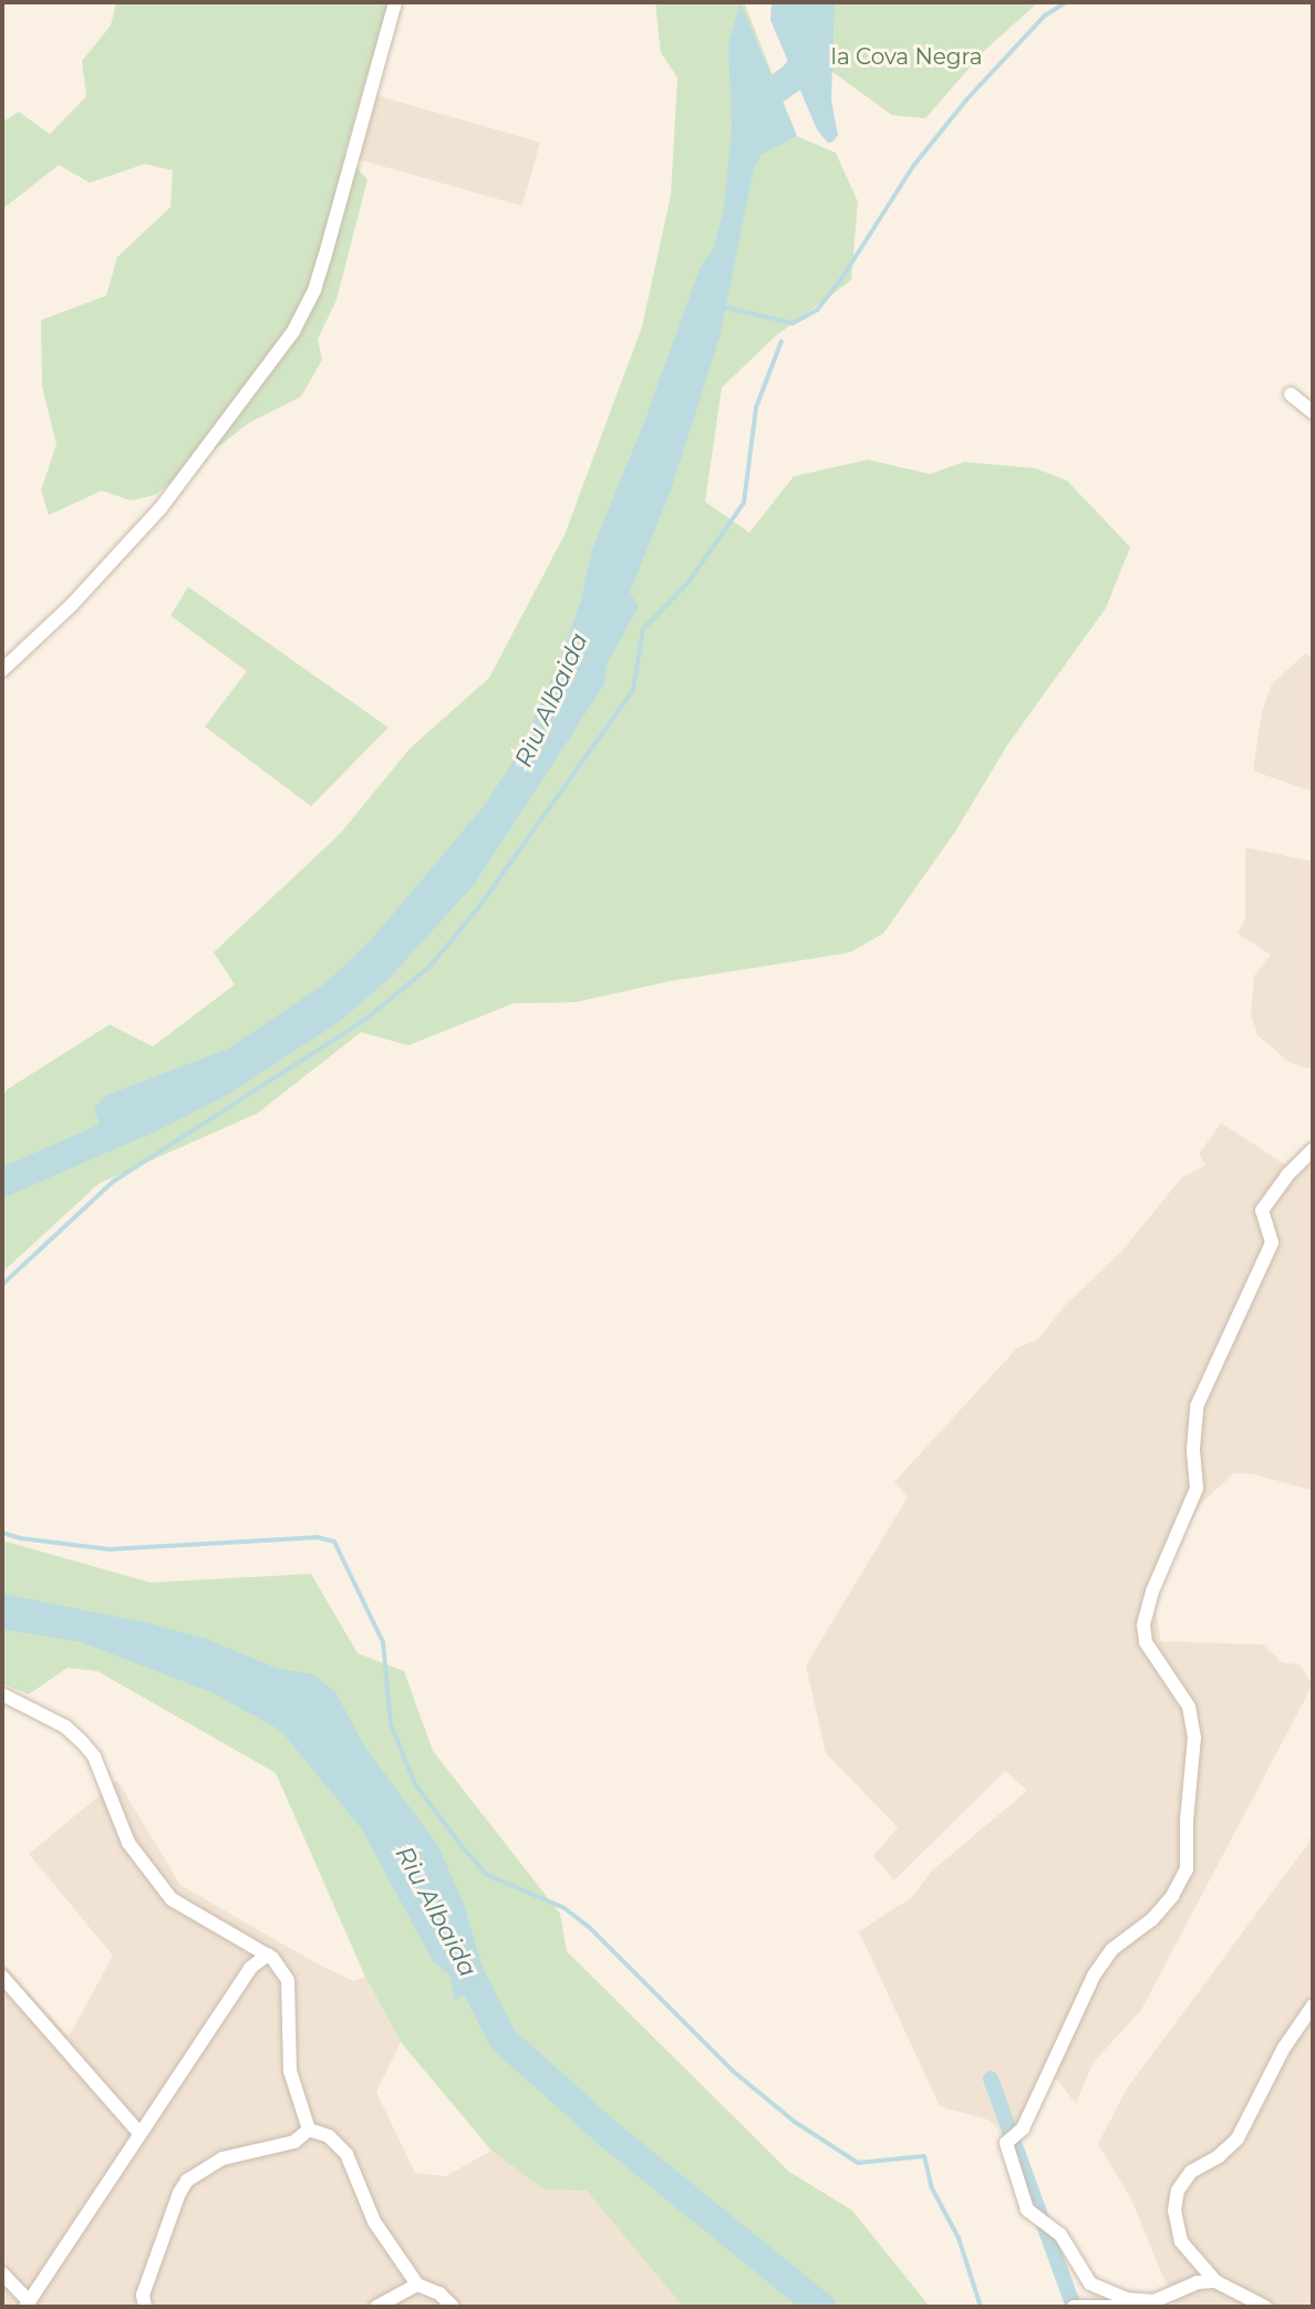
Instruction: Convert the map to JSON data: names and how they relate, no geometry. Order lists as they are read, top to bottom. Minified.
{"water":["Riu Albaida"],"parks":["la Cova Negra"]}
